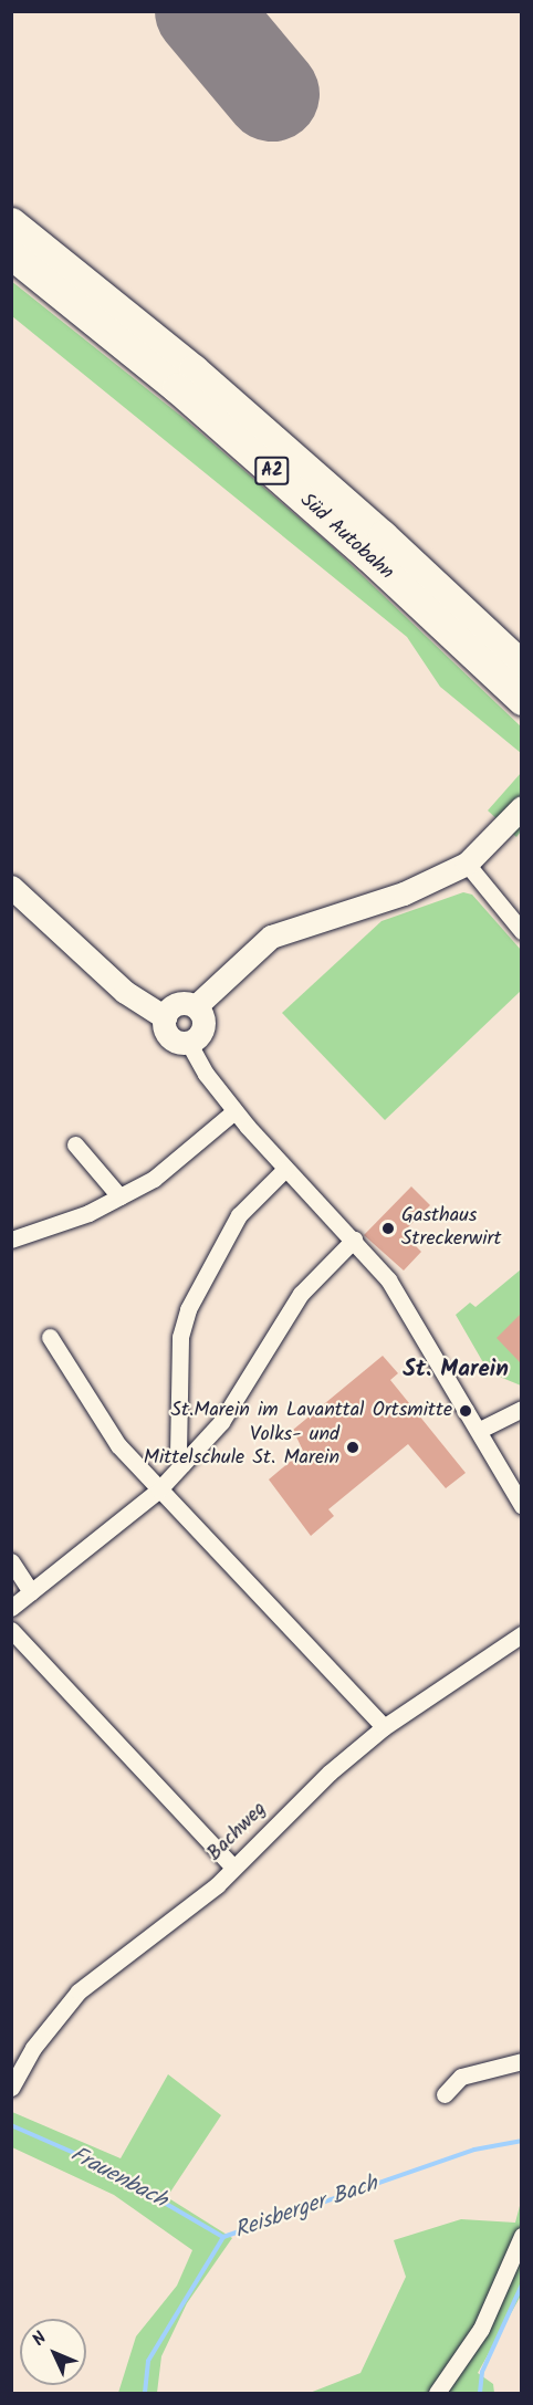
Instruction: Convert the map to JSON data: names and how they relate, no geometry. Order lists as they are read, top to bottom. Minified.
{"streets":{"highway":["A2","Süd Autobahn"],"street":["Bachweg"]},"districts":["St. Marein"],"water":["Frauenbach","Reisberger Bach"],"places":["Gasthaus Streckerwirt","St.Marein im Lavanttal Ortsmitte","Volks- und Mittelschule St. Marein"],"north":"top left"}
